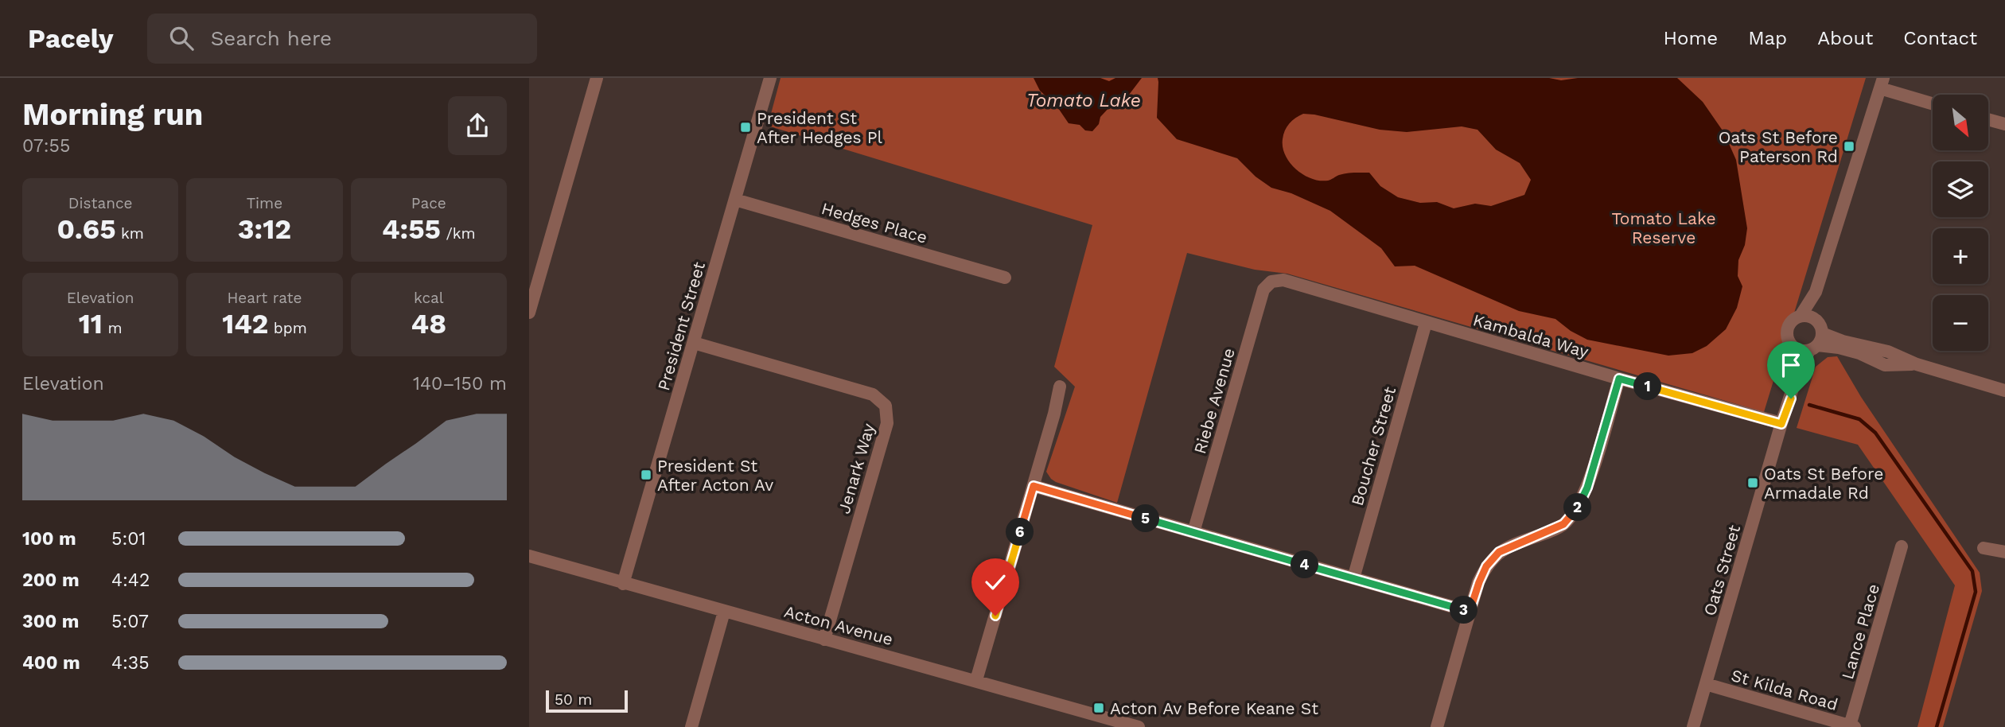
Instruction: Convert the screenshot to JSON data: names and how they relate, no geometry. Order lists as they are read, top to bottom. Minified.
{"streets":{"street":["Hedges Place","President Street","Kambalda Way","Riebe Avenue","Boucher Street","Jenark Way","Oats Street","Acton Avenue","Lance Place","St Kilda Road"]},"crossings":[["Hedges Place","President Street"],["President Street","Jenark Way"],["President Street","Acton Avenue"],["Kambalda Way","Riebe Avenue"],["Kambalda Way","Boucher Street"],["Kambalda Way","Oats Street"],["Jenark Way","Acton Avenue"],["Oats Street","St Kilda Road"],["Lance Place","St Kilda Road"]],"water":["Tomato Lake"],"parks":["Tomato Lake Reserve"],"places":{"transit":["President St After Hedges Pl","Oats St Before Paterson Rd","President St After Acton Av","Oats St Before Armadale Rd","Acton Av Before Keane St"]},"scale_bar":"50 m","north":"bottom right","page":{"header":"Pacely","search":"Search here","nav":["Home","Map","About","Contact"],"heading":["Morning run","07:55"],"map_buttons":["+","−"],"stats":[["Distance","0.65 km"],["Time","3:12"],["Pace","4:55 /km"],["Elevation","11 m"],["Heart rate","142 bpm"],["kcal","48"]],"chart":["Elevation","140–150 m"],"pins":["1","2","5","6","4","3"],"list":[{"name":"100 m","note":"5:01"},{"name":"200 m","note":"4:42"},{"name":"300 m","note":"5:07"},{"name":"400 m","note":"4:35"}],"scale":"50 m"}}
